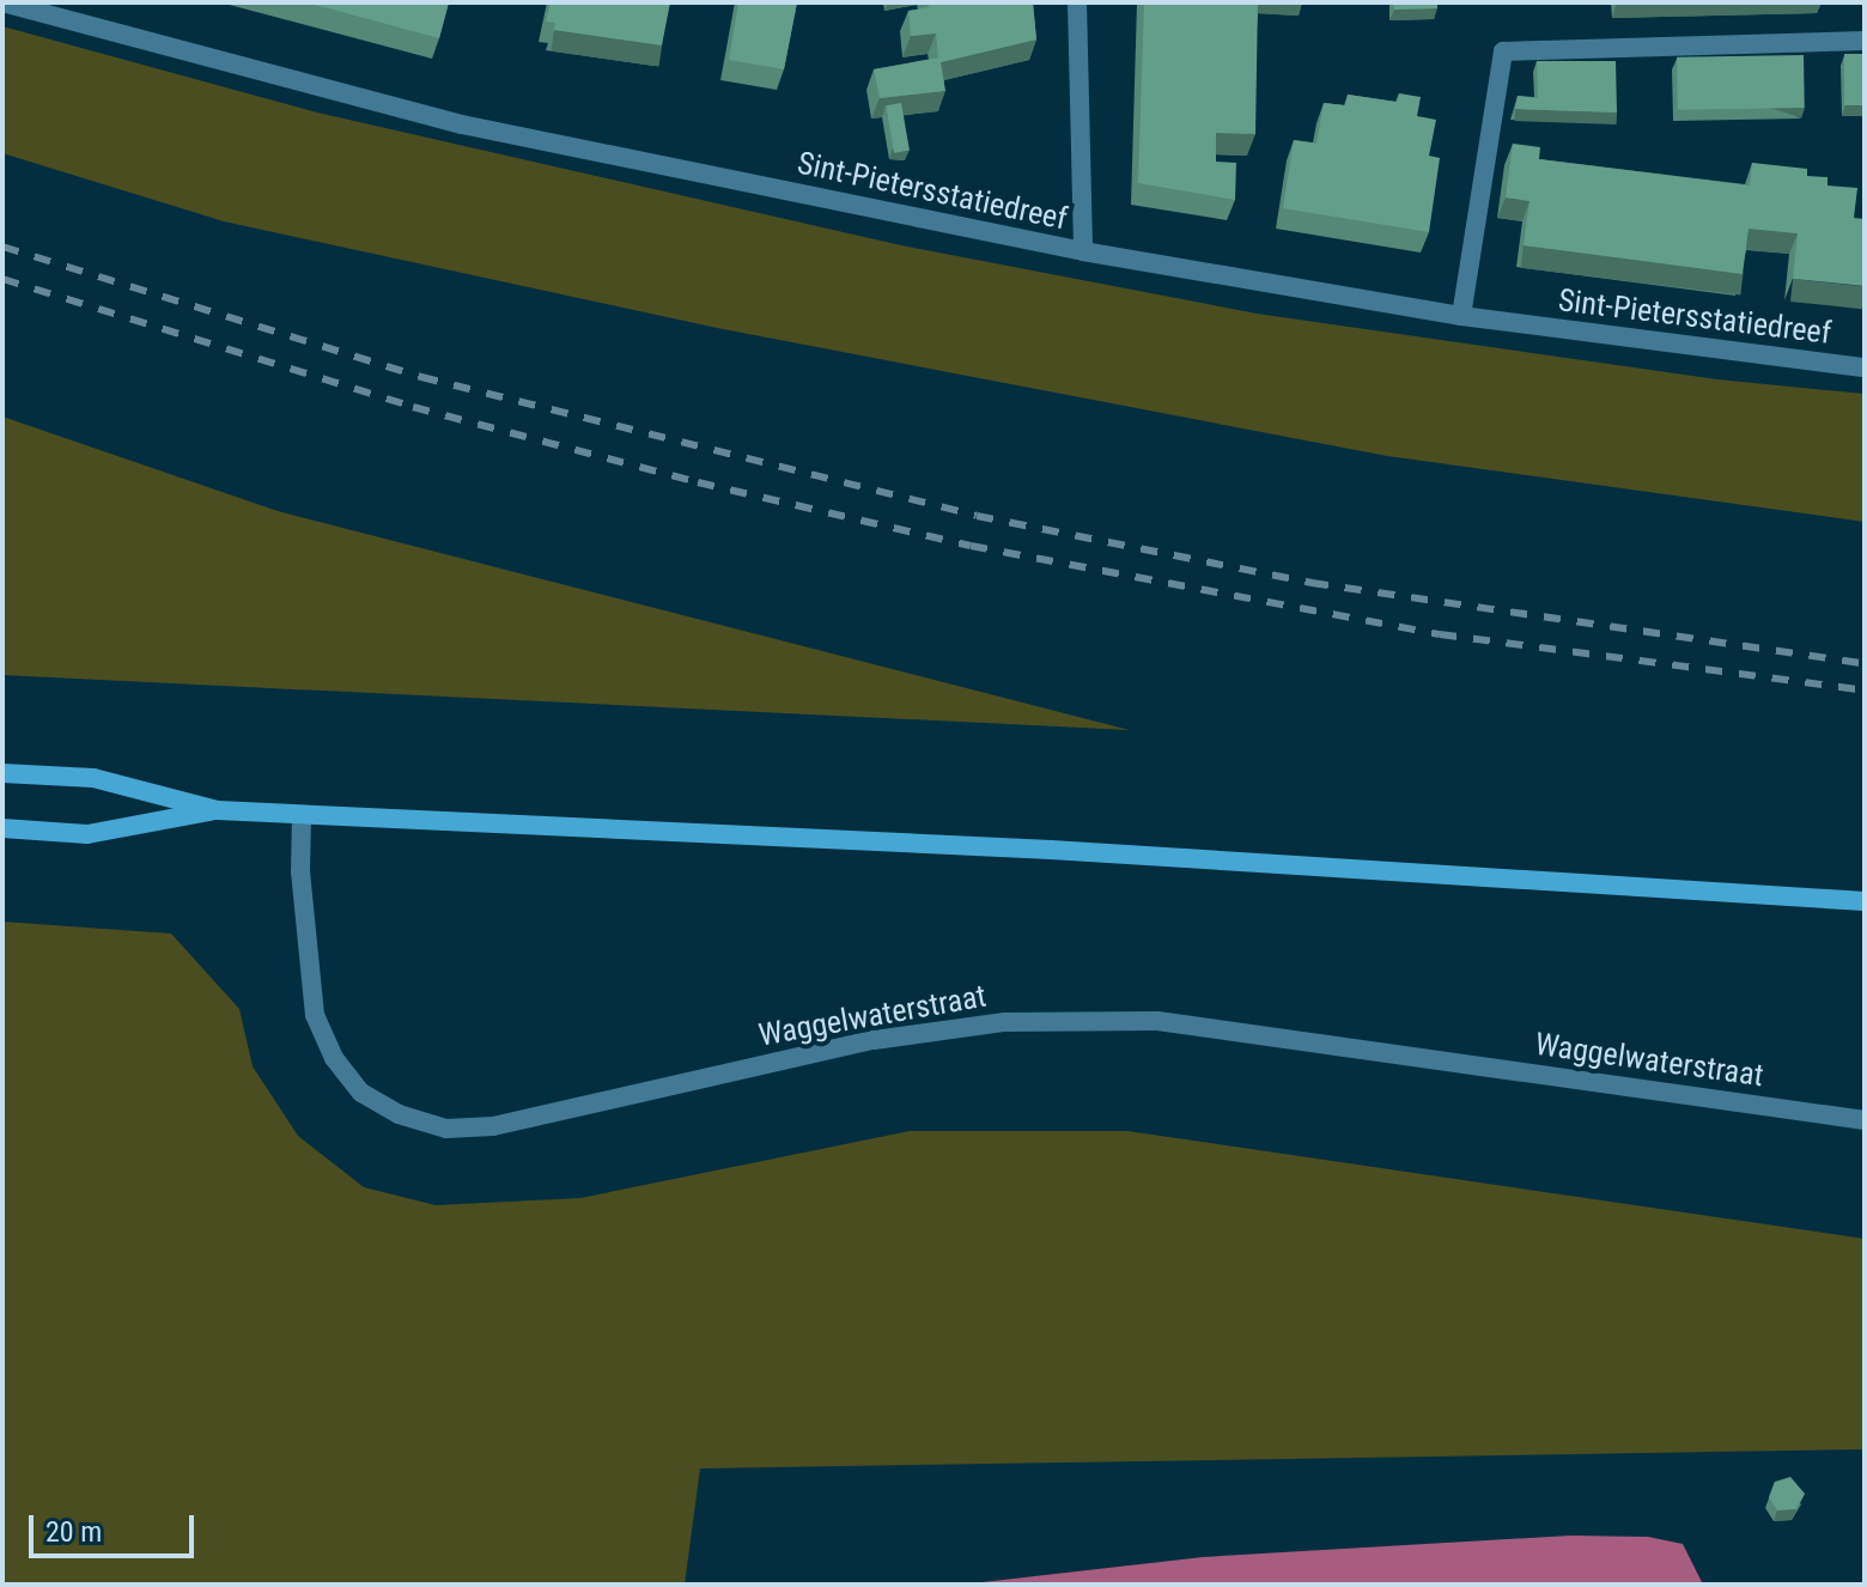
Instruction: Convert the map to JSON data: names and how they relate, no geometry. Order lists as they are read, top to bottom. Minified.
{"streets":{"street":["Sint-Pietersstatiedreef","Waggelwaterstraat"]},"scale_bar":"20 m"}
